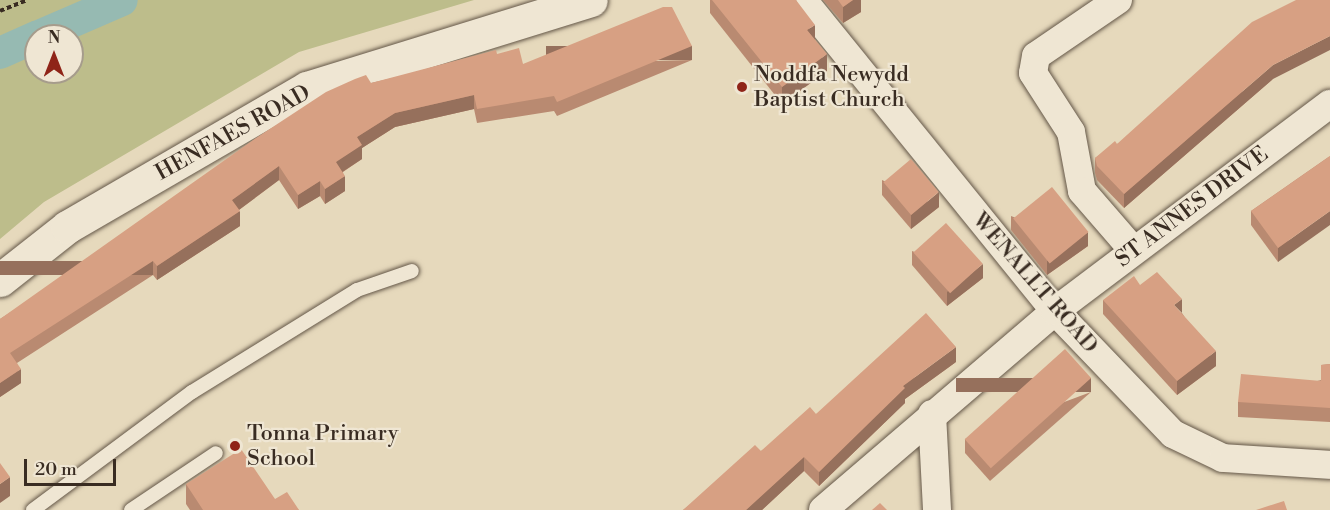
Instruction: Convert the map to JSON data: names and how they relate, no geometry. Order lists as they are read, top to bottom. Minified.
{"streets":{"main road":["HENFAES ROAD"],"street":["ST ANNES DRIVE","WENALLT ROAD"]},"crossings":[["ST ANNES DRIVE","WENALLT ROAD"]],"places":["Noddfa Newydd Baptist Church","Tonna Primary School"],"scale_bar":"20 m","north":"top"}
